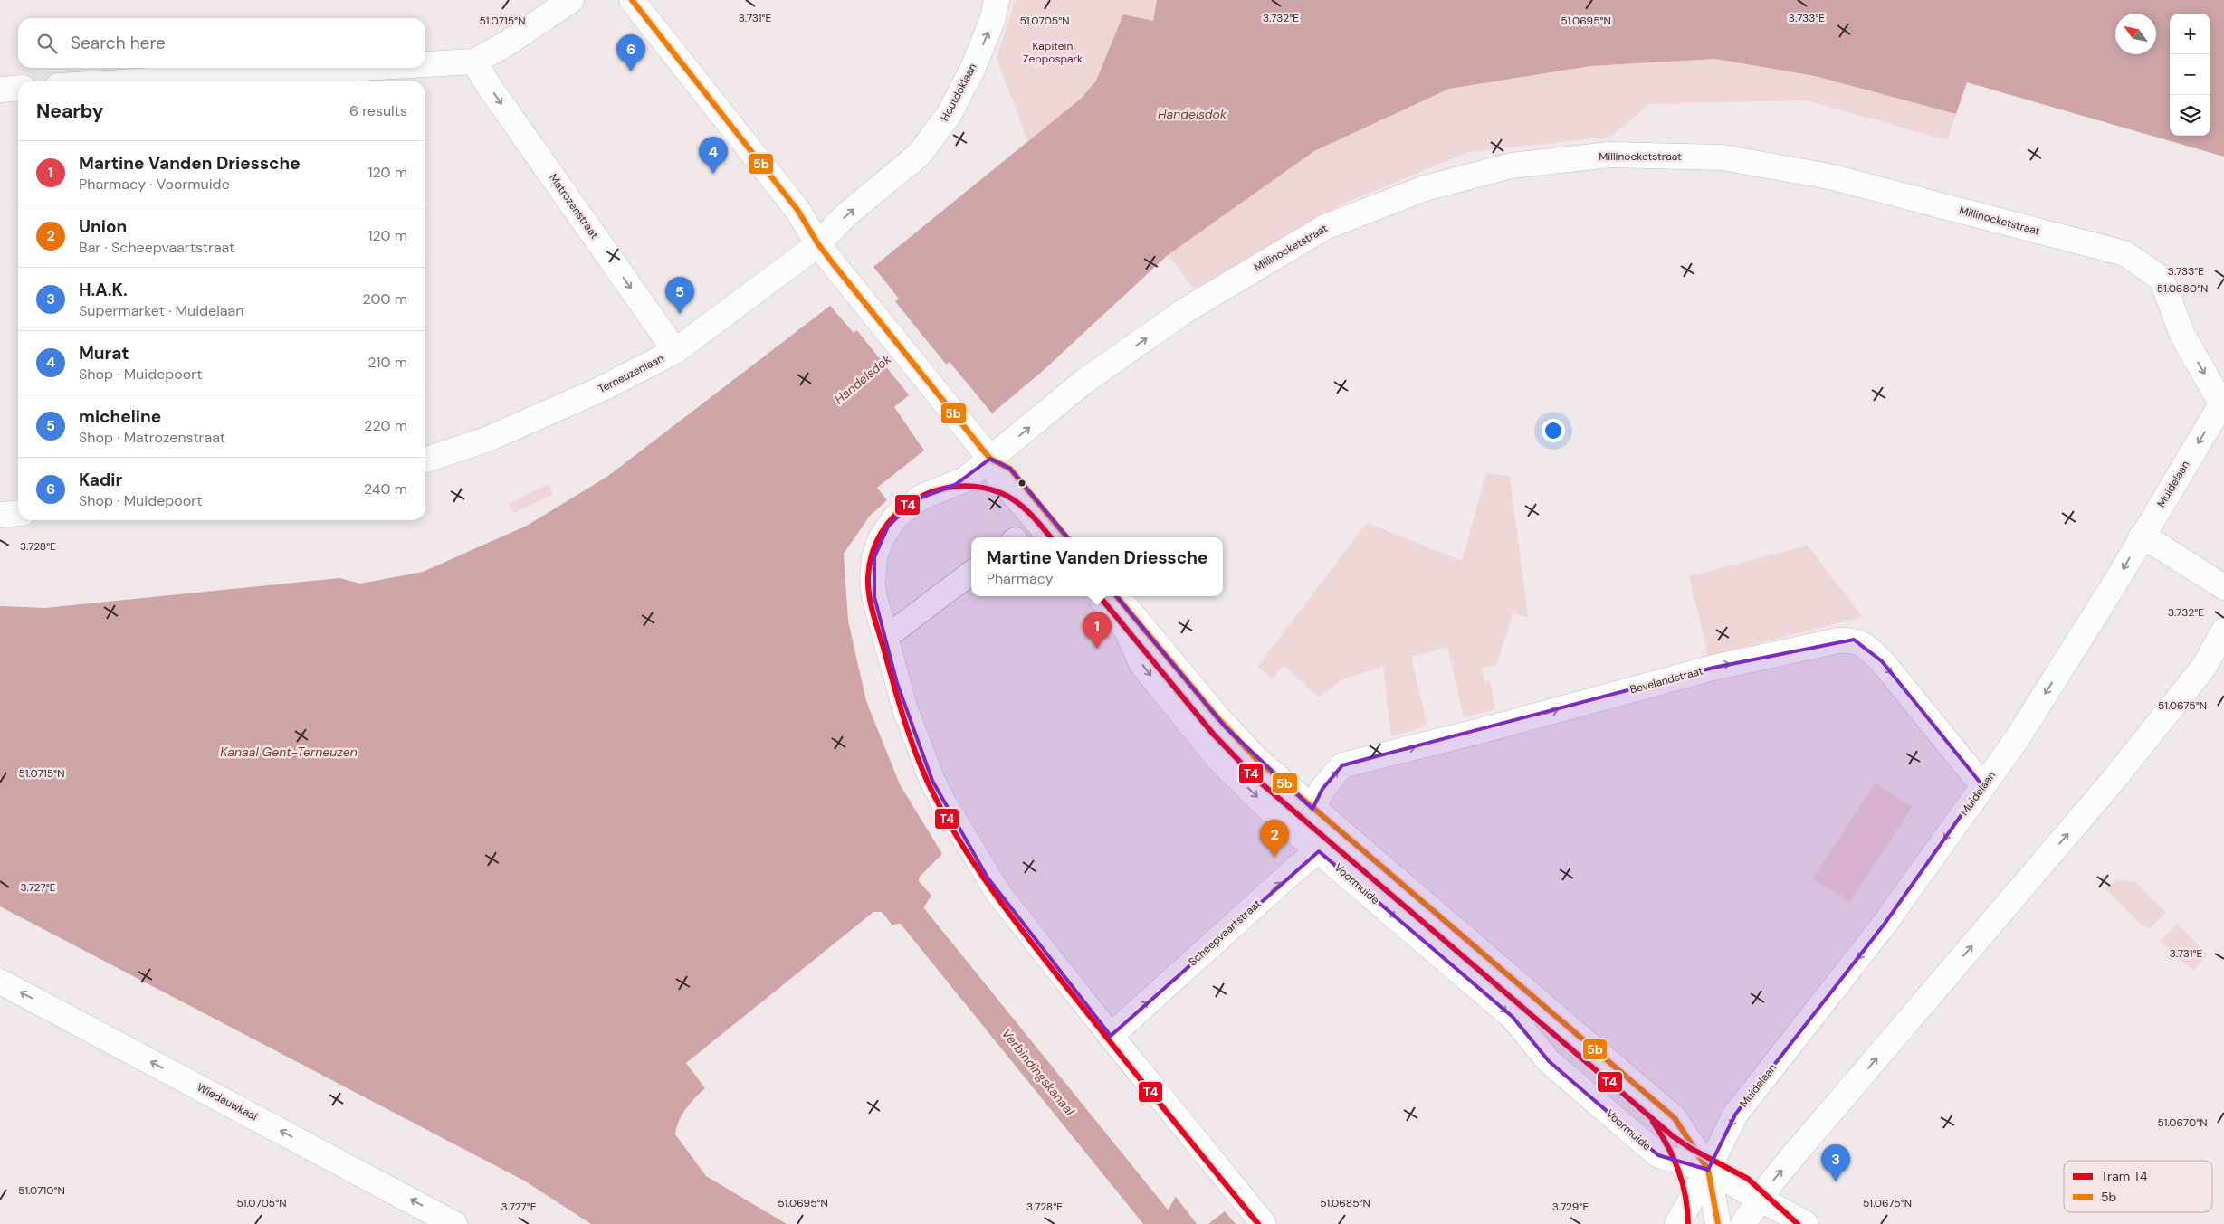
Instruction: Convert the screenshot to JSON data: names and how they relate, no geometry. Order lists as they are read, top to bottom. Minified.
{"streets":{"street":["Houtdoklaan","Millinocketstraat","Matrozenstraat","Terneuzenlaan","Muidelaan","Bevelandstraat","Voormuide","Scheepvaartstraat","Wiedauwkaai"]},"crossings":[["Houtdoklaan","Terneuzenlaan"],["Millinocketstraat","Muidelaan"],["Millinocketstraat","Scheepvaartstraat"],["Matrozenstraat","Terneuzenlaan"],["Muidelaan","Bevelandstraat"],["Muidelaan","Voormuide"],["Voormuide","Scheepvaartstraat"]],"one_way":["Houtdoklaan","Millinocketstraat","Bevelandstraat","Scheepvaartstraat","Wiedauwkaai"],"water":["Handelsdok","Kanaal Gent-Terneuzen","Verbindingskanaal"],"parks":["Kapitein Zeppospark"],"lines":["transit line 5b","tram line T4"],"legend":["Tram T4","5b"],"north":"top left","page":{"map_buttons":["+","−"],"search":"Search here","pins":["6","4","5","1","2","3"],"heading":["Nearby","6 results"],"list":[{"mark":"1","name":"Martine Vanden Driessche","note":"Pharmacy · Voormuide","value":"120 m"},{"mark":"2","name":"Union","note":"Bar · Scheepvaartstraat","value":"120 m"},{"mark":"3","name":"H.A.K.","note":"Supermarket · Muidelaan","value":"200 m"},{"mark":"4","name":"Murat","note":"Shop · Muidepoort","value":"210 m"},{"mark":"5","name":"micheline","note":"Shop · Matrozenstraat","value":"220 m"},{"mark":"6","name":"Kadir","note":"Shop · Muidepoort","value":"240 m"}],"popup":["Martine Vanden Driessche","Pharmacy"]},"coordinates":["3.731°E","3.732°E","3.733°E","51.0715°N","51.0705°N","51.0695°N","51.0680°N","3.728°E","51.0675°N","3.727°E","51.0670°N","51.0710°N","51.0685°N","3.729°E"]}
